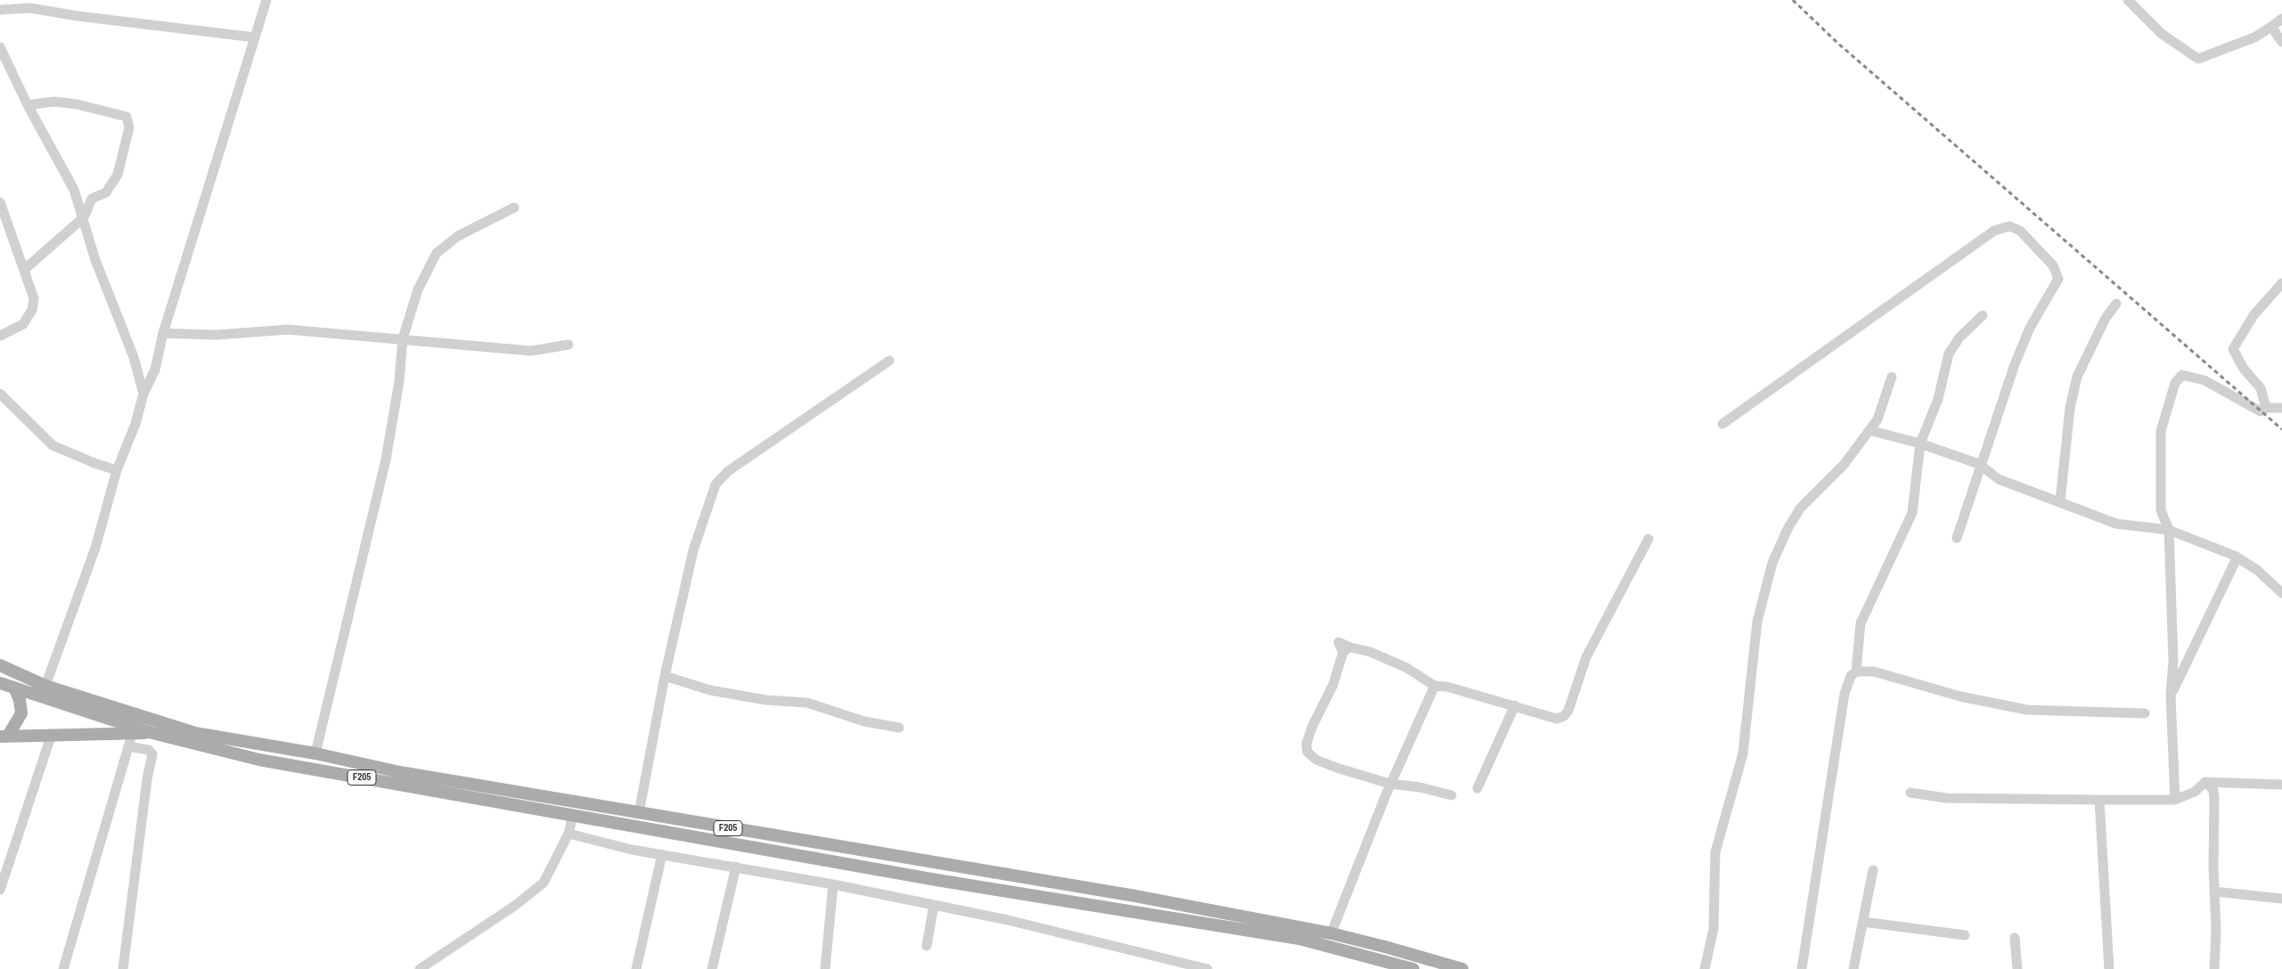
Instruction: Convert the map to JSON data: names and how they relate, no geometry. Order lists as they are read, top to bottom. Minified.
{"streets":{"main road":["F205"]}}
